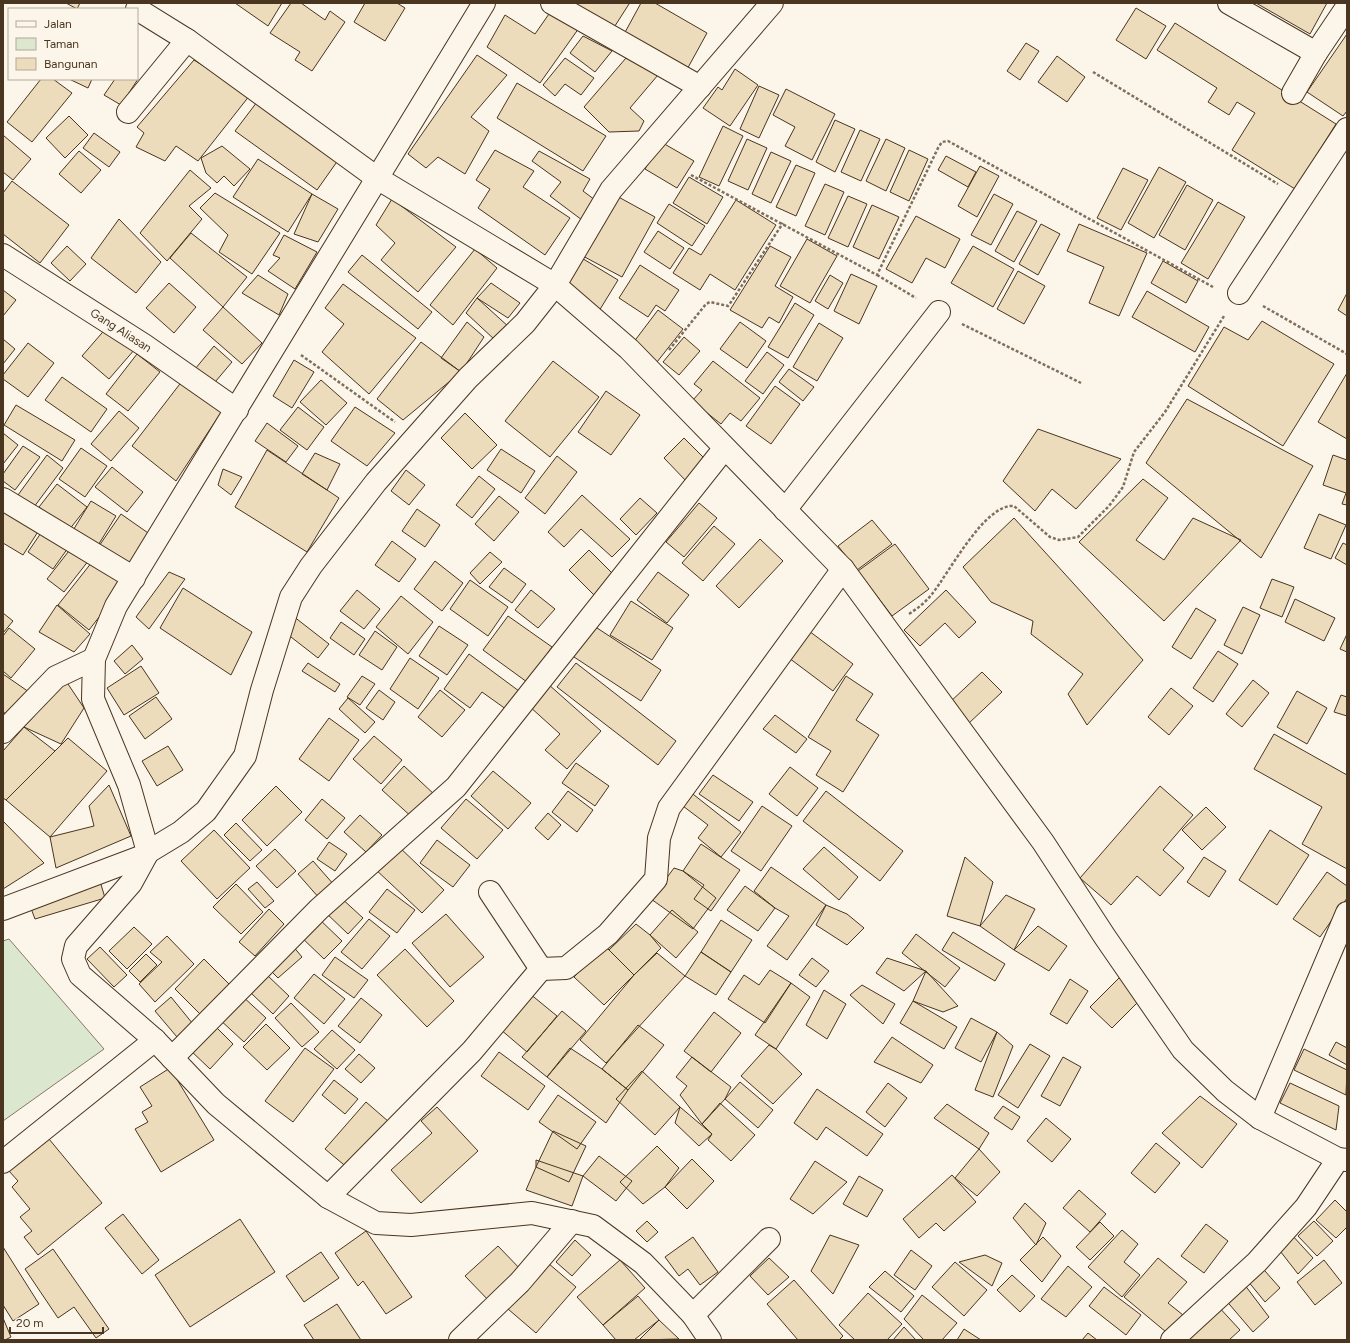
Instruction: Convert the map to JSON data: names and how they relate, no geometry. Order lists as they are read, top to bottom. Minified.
{"streets":{"street":["Gang Aliasan"]},"legend":["Jalan","Taman","Bangunan"],"scale_bar":"20 m"}
